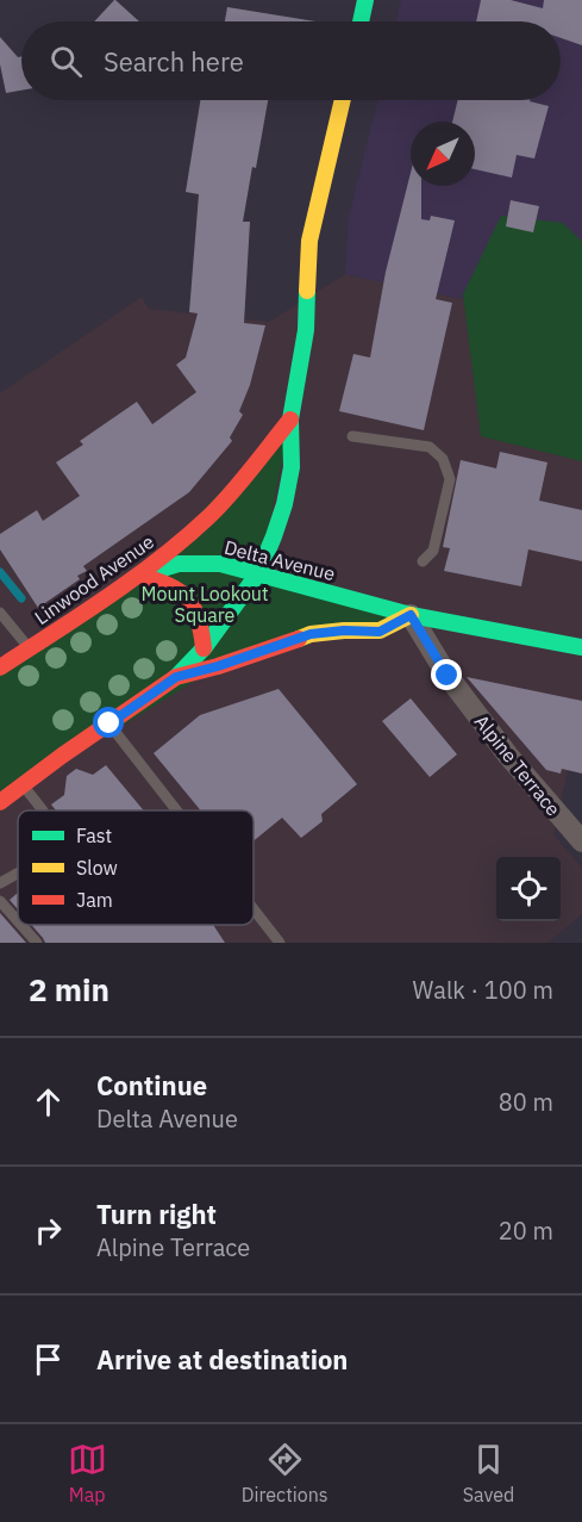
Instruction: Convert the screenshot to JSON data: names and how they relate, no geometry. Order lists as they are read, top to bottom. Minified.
{"streets":{"main road":["Delta Avenue","Linwood Avenue"],"street":["Alpine Terrace"]},"crossings":[["Delta Avenue","Linwood Avenue"],["Delta Avenue","Alpine Terrace"]],"parks":["Mount Lookout Square"],"legend":["Fast","Slow","Jam"],"north":"bottom left","page":{"search":"Search here","heading":["2 min","Walk · 100 m"],"list":[["Continue","Delta Avenue","80 m"],["Turn right","Alpine Terrace","20 m"],"Arrive at destination"],"nav":["Map","Directions","Saved"]}}
